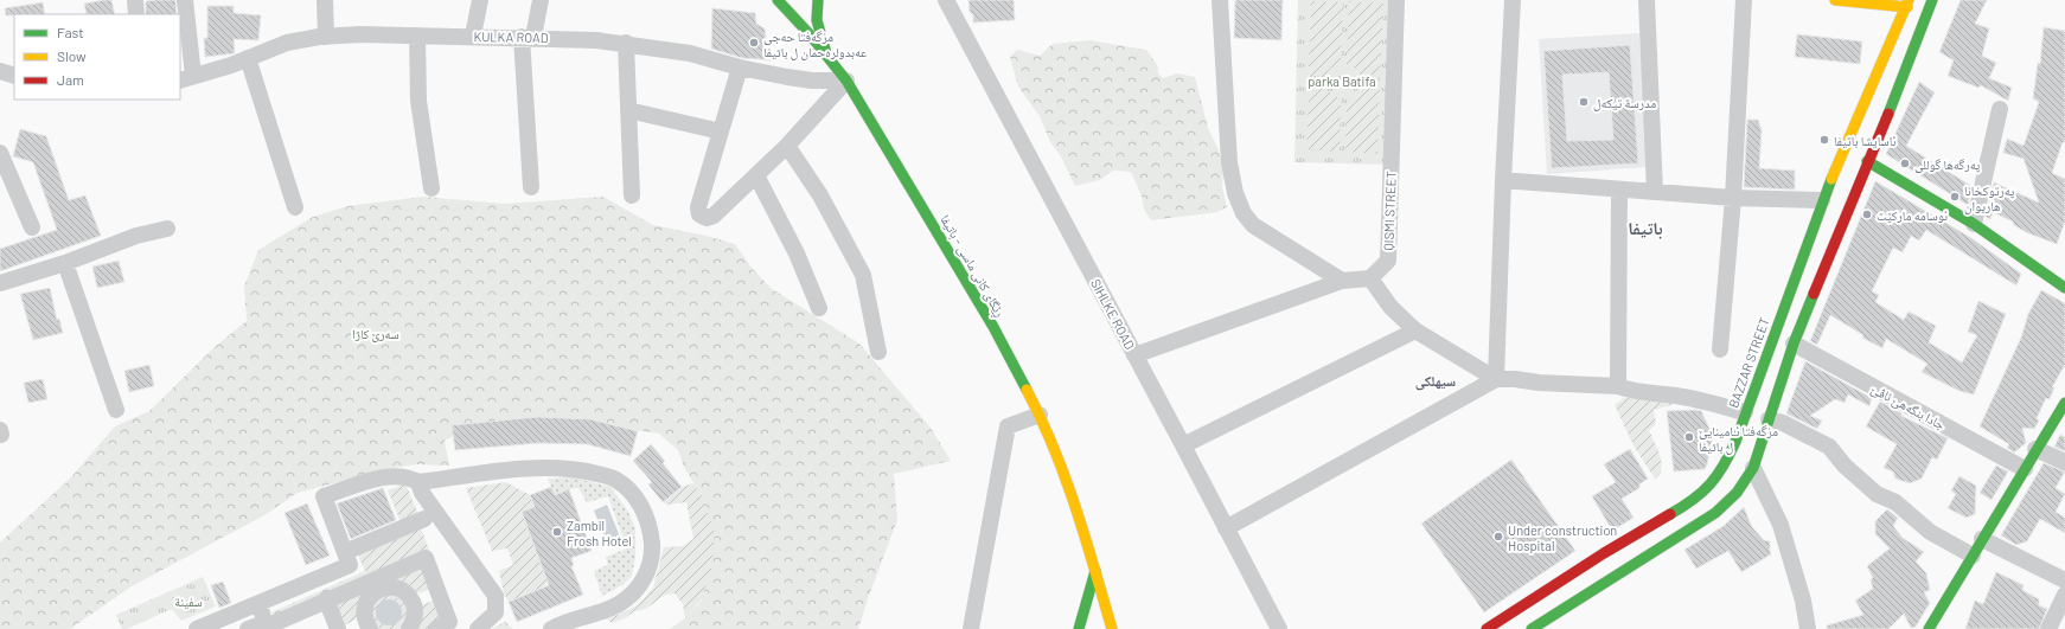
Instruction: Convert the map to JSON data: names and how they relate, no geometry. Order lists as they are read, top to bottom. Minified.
{"streets":{"main road":["ڕێگای کانی ماسی - باتيفا","BAZZAR STREET"],"street":["KULKA ROAD","QISMI STREET","SIHLKE ROAD","جادا بنگەهێ ئاڤێ"]},"crossings":[["KULKA ROAD","ڕێگای کانی ماسی - باتيفا"],["BAZZAR STREET","جادا بنگەهێ ئاڤێ"]],"districts":["باتیفا","سيهلكى"],"parks":["parka Batifa","سەرێ کاژا","سفينة"],"places":["مزگەفتا حەجی عەبدولرەحمان ل باتیفا","مدرسة تيكه‌ل","ئاسایشا باتیفا","په‌رگه‌ها گوللی","په‌رتوكخانا هاریوان","ئوسامە مارکێت","مزگەفتا ئـامینایێ ل باتیفا","Zambil Frosh Hotel","Under construction Hospital"],"legend":["Fast","Slow","Jam"]}
